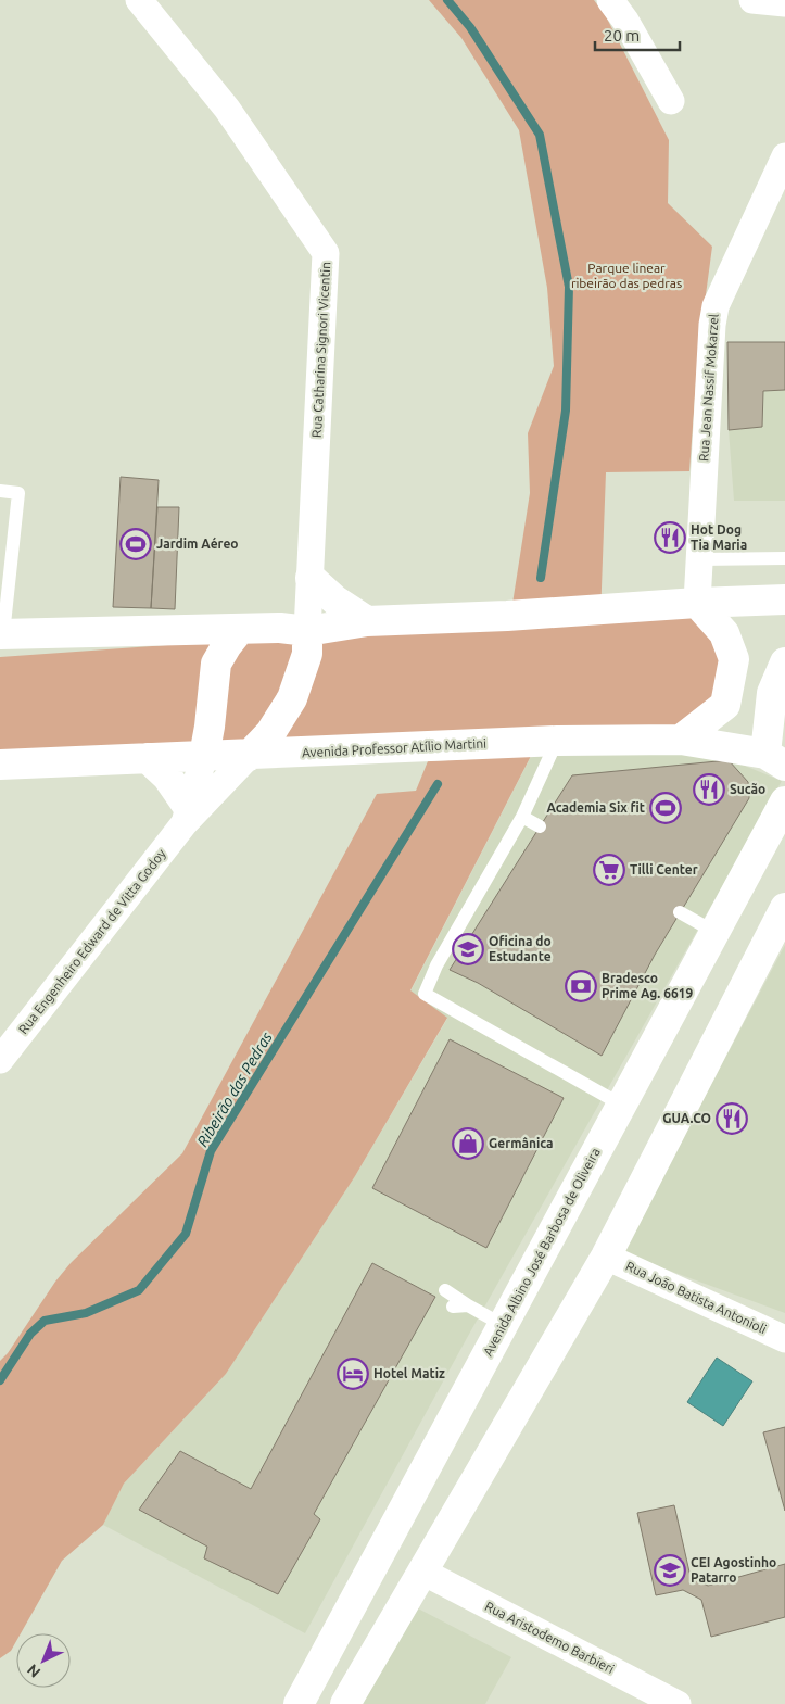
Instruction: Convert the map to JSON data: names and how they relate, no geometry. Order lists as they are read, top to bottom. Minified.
{"streets":{"main road":["Avenida Professor Atílio Martini","Avenida Albino José Barbosa de Oliveira"],"street":["Rua Catharina Signori Vicentin","Rua Jean Nassif Mokarzel","Rua Engenheiro Edward de Vitta Godoy","Rua João Batista Antonioli","Rua Aristodemo Barbieri"]},"crossings":[["Avenida Professor Atílio Martini","Rua Engenheiro Edward de Vitta Godoy"]],"water":["Ribeirão das Pedras"],"parks":["Parque linear ribeirão das pedras"],"places":{"restaurant":["Hot Dog Tia Maria","Sucão","GUA.CO"],"sports":["Jardim Aéreo","Academia Six fit"],"supermarket":["Tilli Center"],"school or university":["Oficina do Estudante","CEI Agostinho Patarro"],"bank":["Bradesco Prime Ag. 6619"],"shop":["Germânica"],"hotel":["Hotel Matiz"]},"scale_bar":"20 m","north":"bottom left"}
